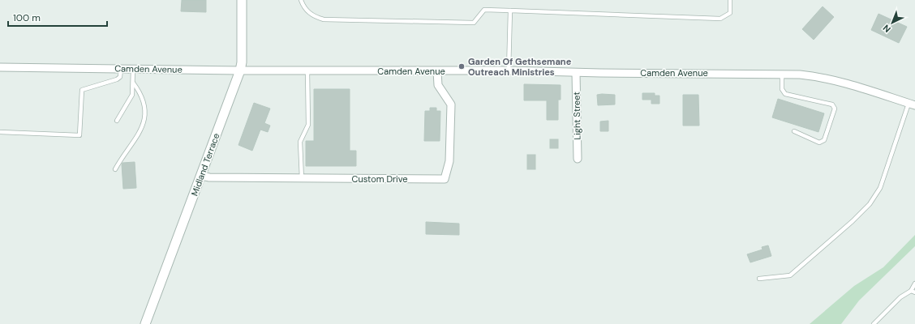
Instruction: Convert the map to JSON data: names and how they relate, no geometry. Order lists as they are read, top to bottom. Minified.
{"streets":{"street":["Camden Avenue","Light Street","Midland Terrace","Custom Drive"]},"crossings":[["Camden Avenue","Light Street"],["Camden Avenue","Midland Terrace"],["Camden Avenue","Custom Drive"],["Midland Terrace","Custom Drive"]],"places":["Garden Of Gethsemane Outreach Ministries"],"scale_bar":"100 m","north":"bottom left"}
